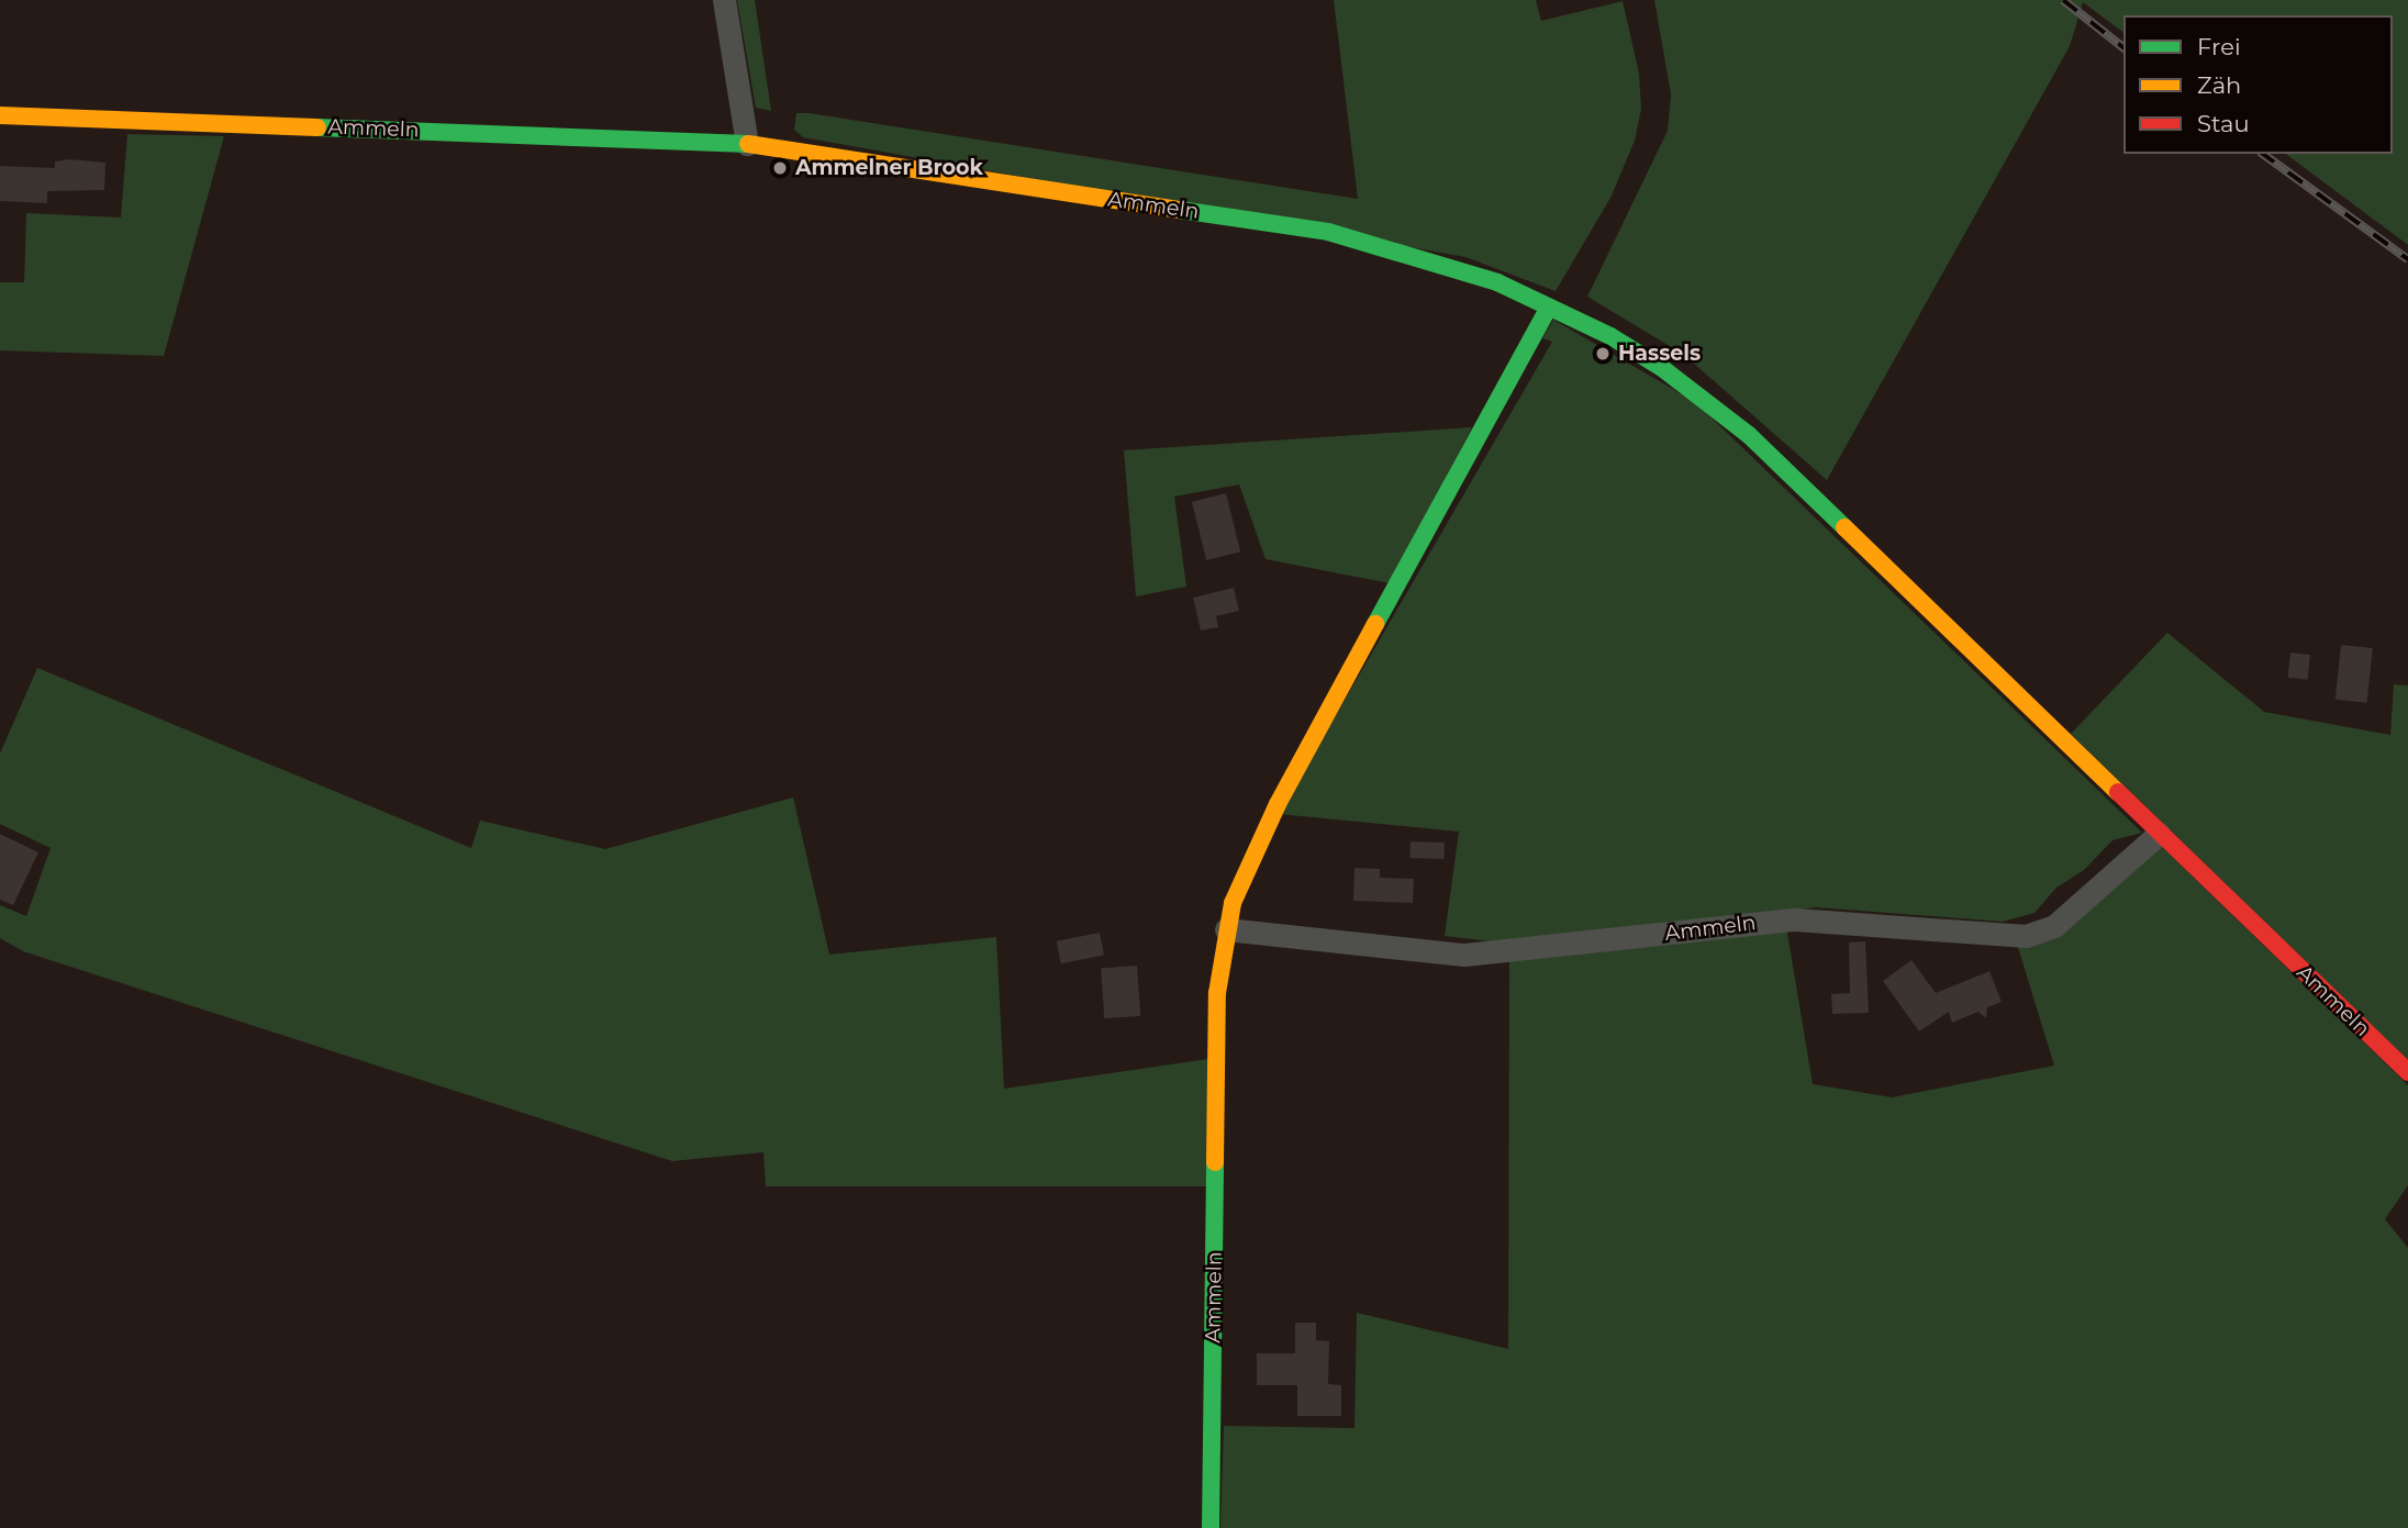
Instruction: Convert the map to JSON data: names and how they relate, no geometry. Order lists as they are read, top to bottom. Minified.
{"streets":{"street":["Ammeln"]},"places":["Ammelner Brook","Hassels"],"legend":["Frei","Zäh","Stau"]}
